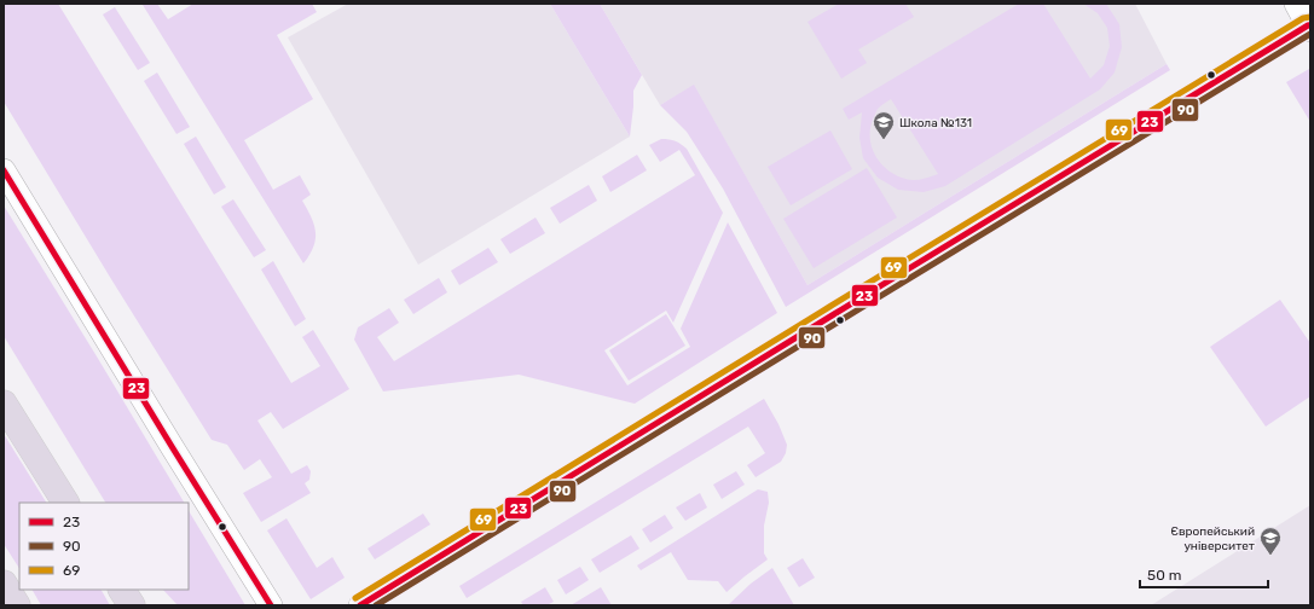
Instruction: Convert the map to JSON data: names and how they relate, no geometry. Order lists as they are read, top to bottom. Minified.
{"places":{"school or university":["Школа №131","Європейський університет"]},"lines":["transit line 69","transit line 23","transit line 90"],"legend":["23","90","69"],"scale_bar":"50 m"}
